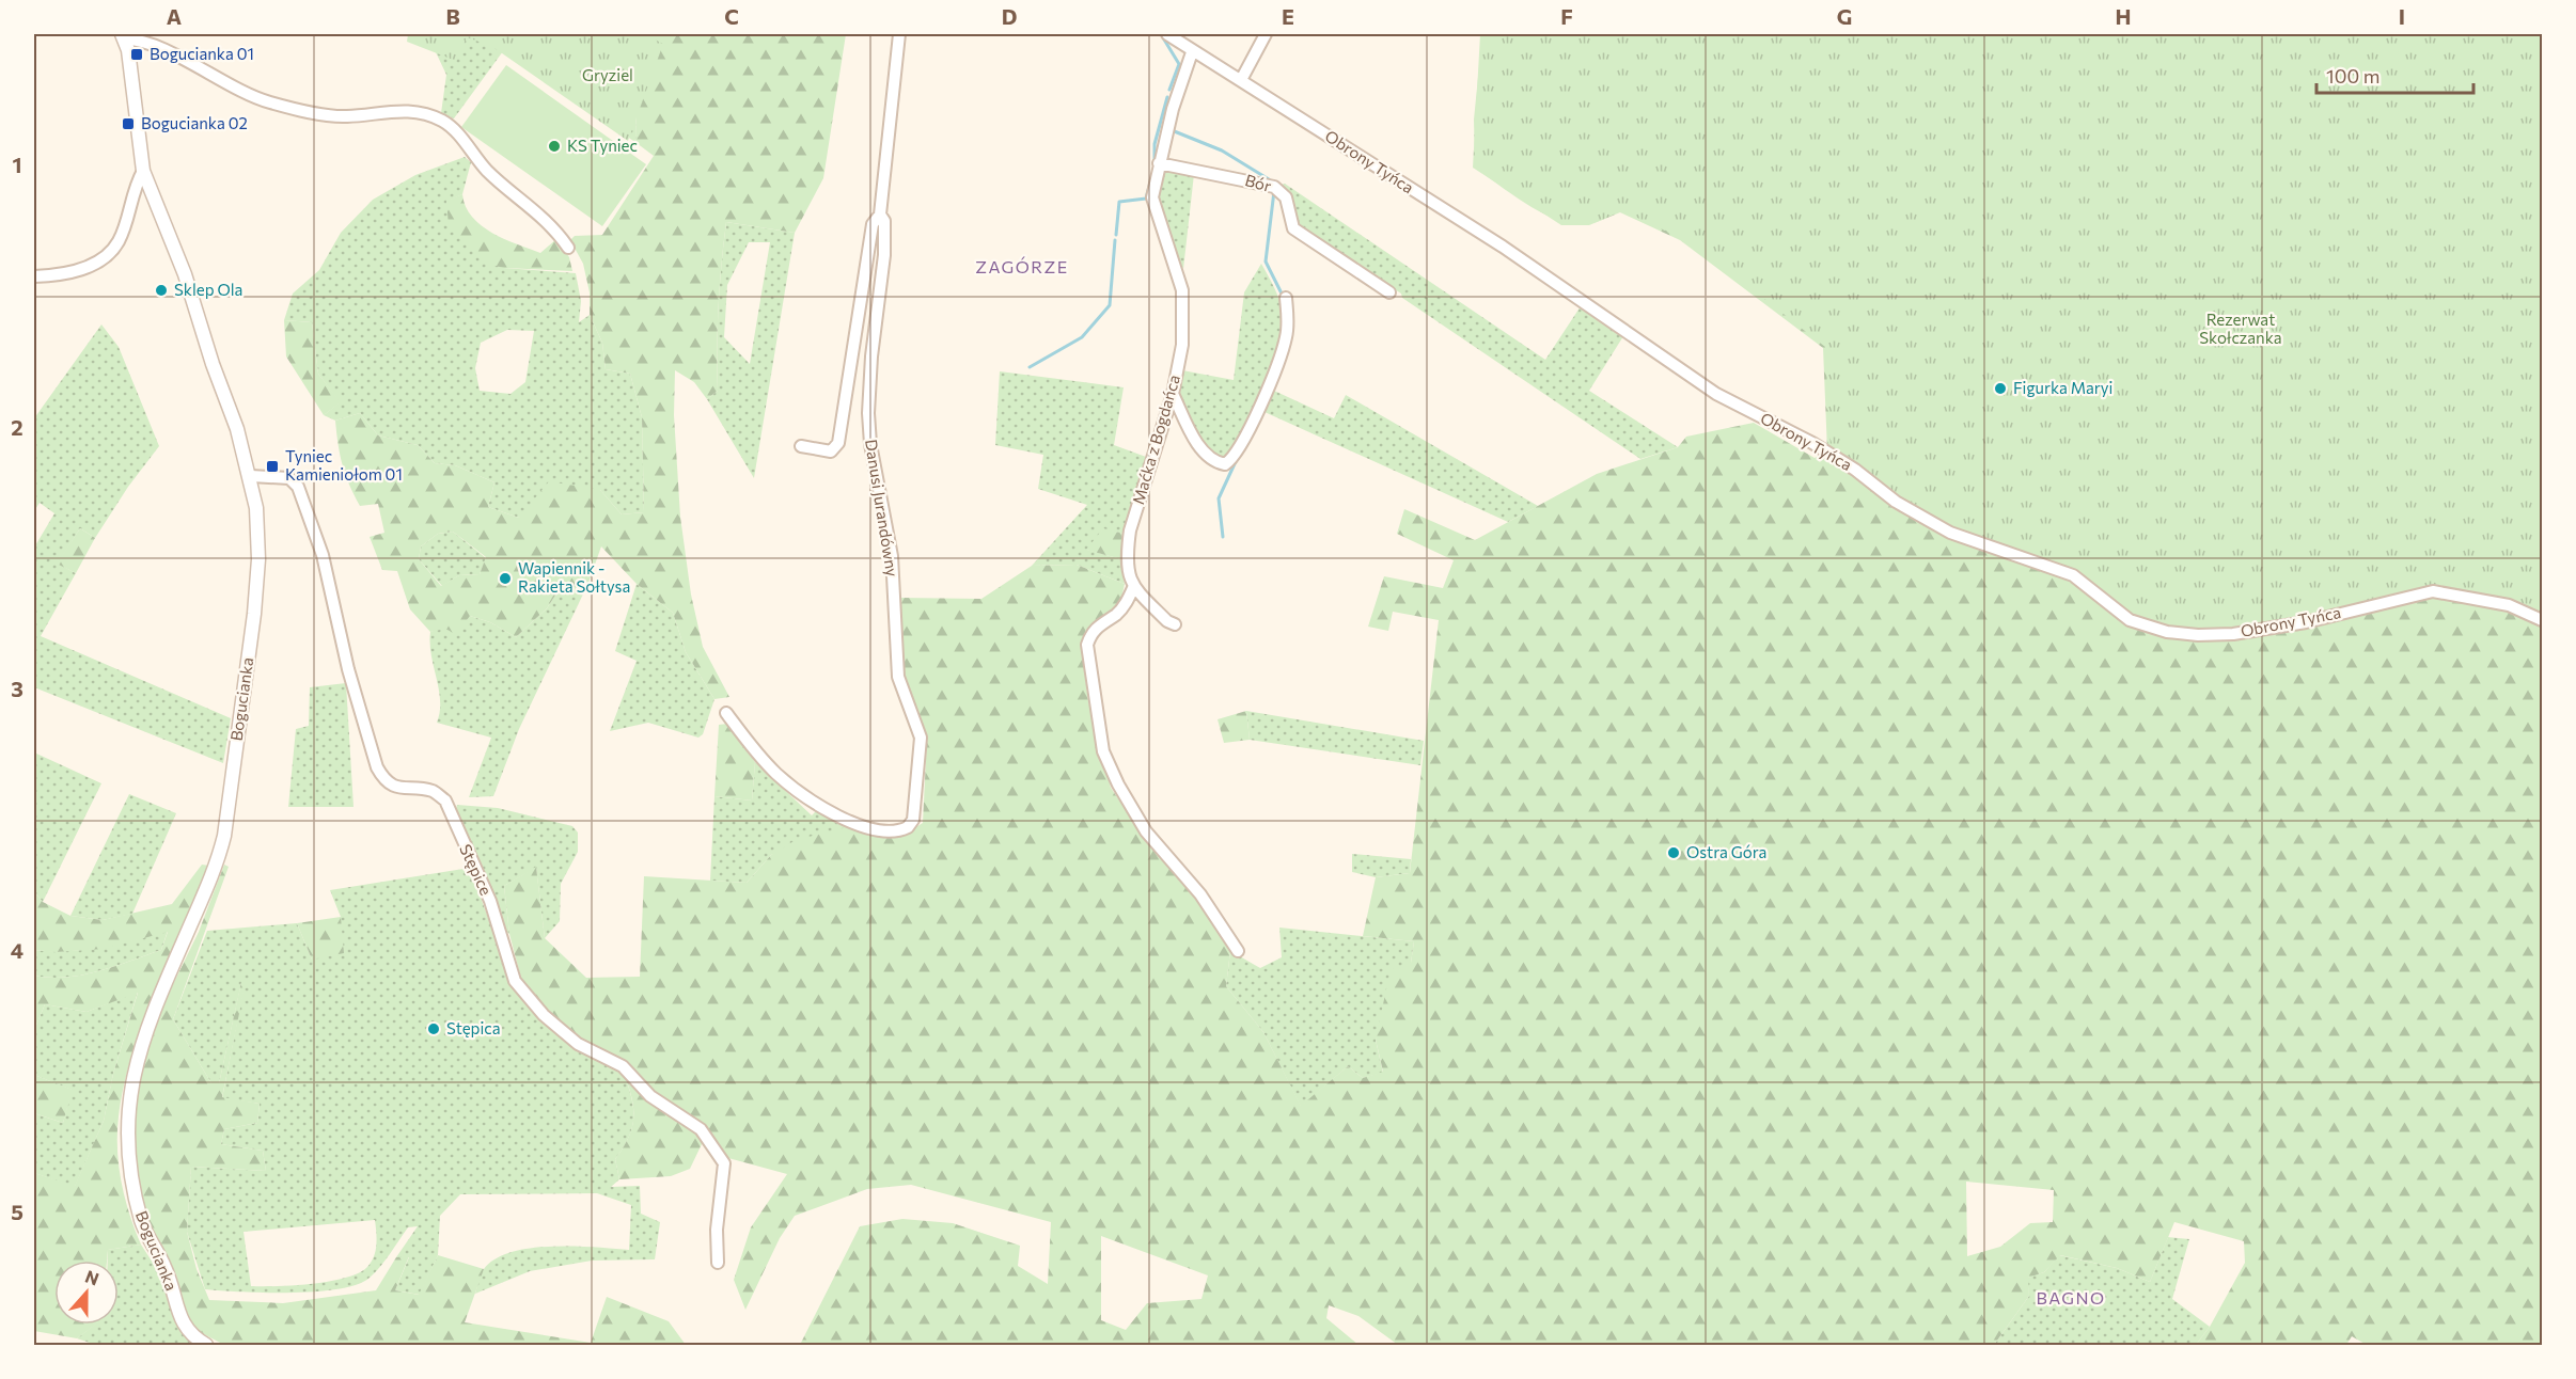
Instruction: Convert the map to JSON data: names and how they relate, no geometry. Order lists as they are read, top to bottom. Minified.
{"streets":{"street":["Obrony Tyńca","Bór","Maćka z Bogdańca","Danusi Jurandówny","Bogucianka","Stępice"]},"crossings":[["Obrony Tyńca","Maćka z Bogdańca"],["Bór","Maćka z Bogdańca"],["Bogucianka","Stępice"]],"districts":["ZAGÓRZE","BAGNO"],"parks":["Gryziel","Rezerwat Skołczanka"],"places":{"transit":["Bogucianka 01","Bogucianka 02","Tyniec Kamieniołom 01"],"other":["KS Tyniec","Sklep Ola","Figurka Maryi","Wapiennik - Rakieta Sołtysa","Ostra Góra","Stępica"]},"scale_bar":"100 m","north":"top","grid":{"columns":["A","B","C","D","E","F","G","H","I"],"rows":["1","2","3","4","5"]}}
